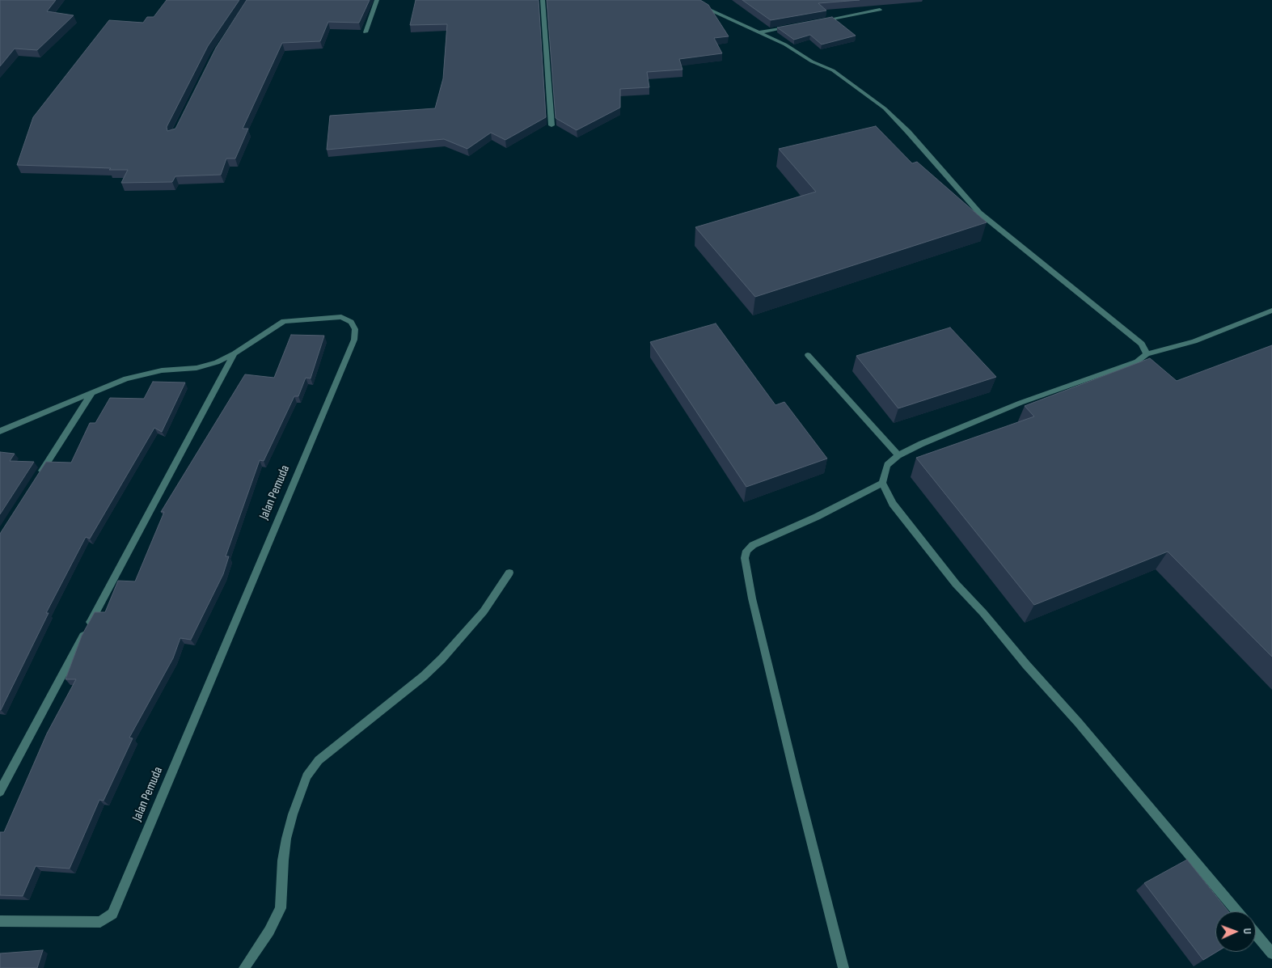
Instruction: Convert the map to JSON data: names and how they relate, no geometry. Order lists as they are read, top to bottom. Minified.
{"streets":{"street":["Jalan Pemuda"]},"north":"right"}
